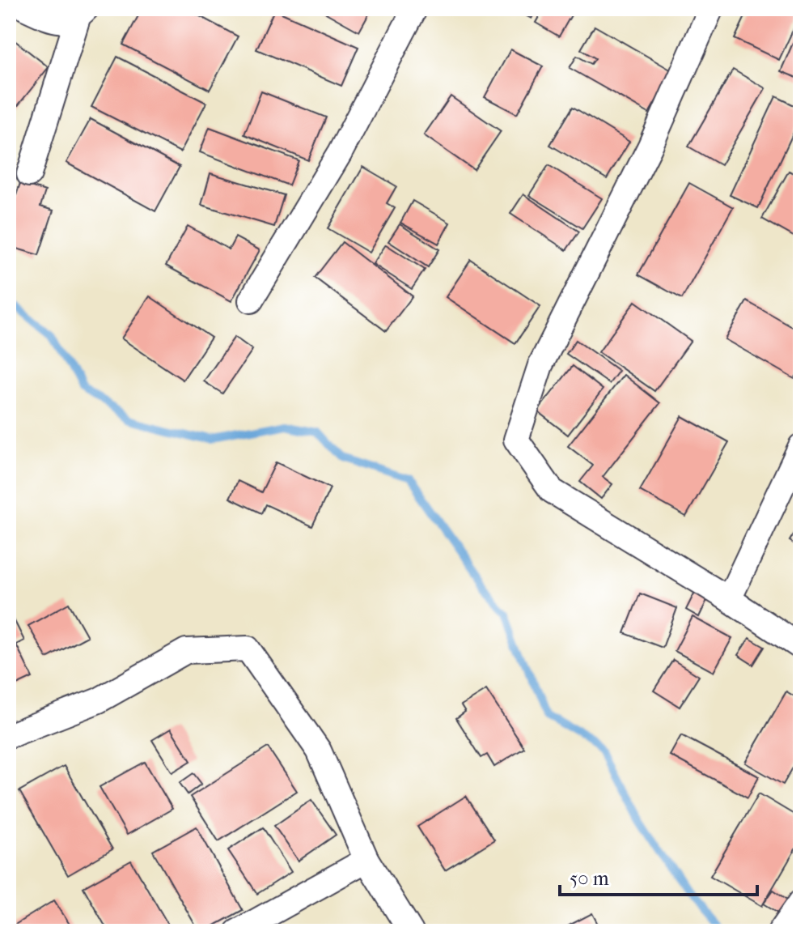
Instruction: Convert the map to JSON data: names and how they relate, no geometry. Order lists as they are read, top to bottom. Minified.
{"scale_bar":"50 m"}
